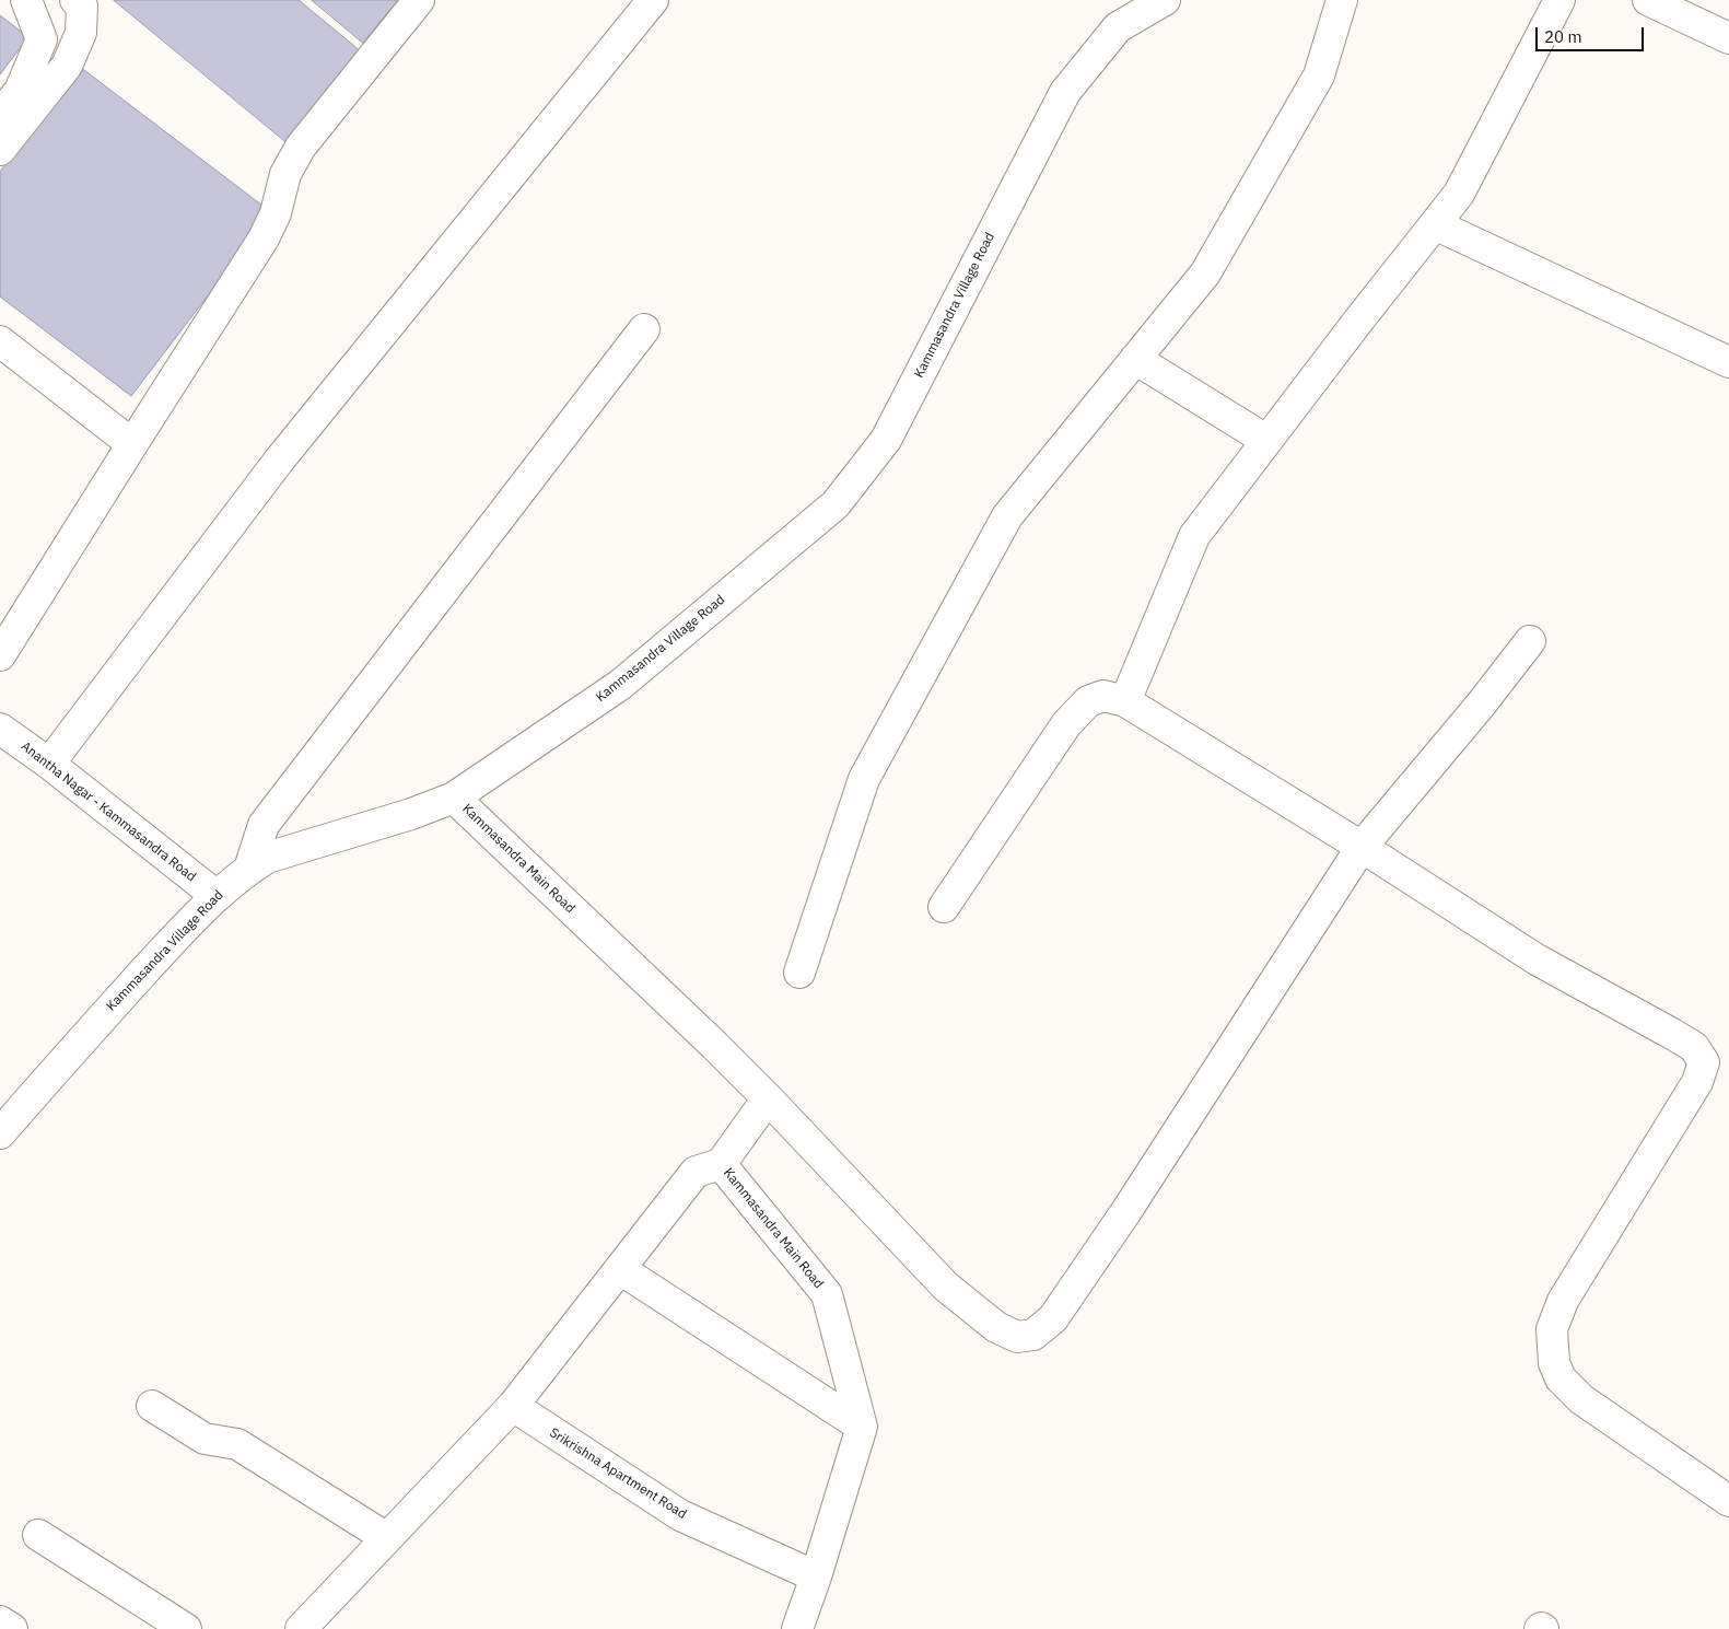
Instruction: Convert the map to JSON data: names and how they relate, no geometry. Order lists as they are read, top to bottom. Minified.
{"streets":{"street":["Kammasandra Village Road","Anantha Nagar - Kammasandra Road","Kammasandra Main Road","Srikrishna Apartment Road"]},"crossings":[["Kammasandra Village Road","Anantha Nagar - Kammasandra Road"],["Kammasandra Village Road","Kammasandra Main Road"]],"scale_bar":"20 m"}
